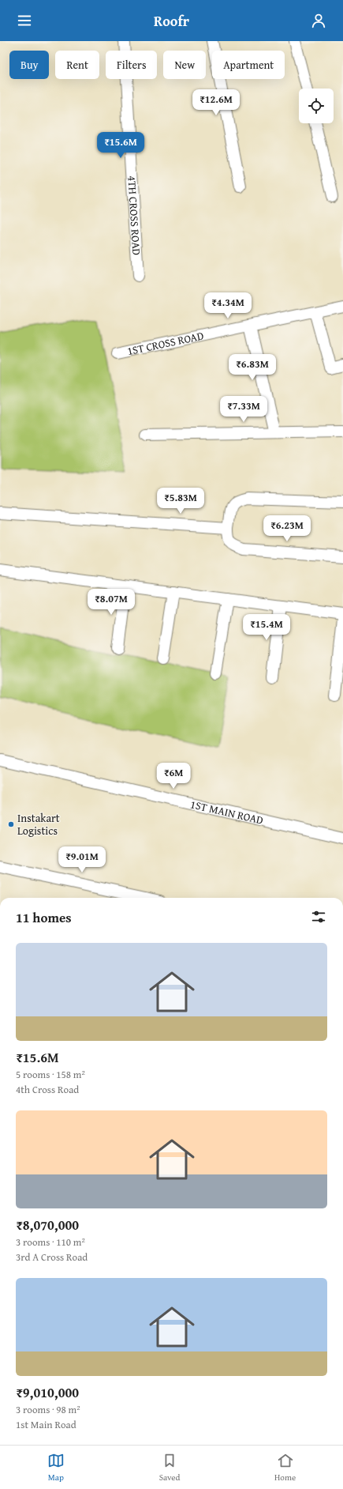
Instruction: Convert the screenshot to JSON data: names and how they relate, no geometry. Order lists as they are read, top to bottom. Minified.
{"streets":{"street":["4TH CROSS ROAD","1ST CROSS ROAD","1ST MAIN ROAD"]},"places":["Instakart Logistics"],"page":{"header":"Roofr","chip":["Buy","Rent","Filters","New","Apartment"],"price":["₹12.6M","₹15.6M","₹4.34M","₹6.83M","₹7.33M","₹5.83M","₹6.23M","₹8.07M","₹15.4M","₹6M","₹9.01M"],"heading":"11 homes","list":[{"name":"₹15.6M","note":"5 rooms · 158 m² · 4th Cross Road"},{"name":"₹8,070,000","note":"3 rooms · 110 m² · 3rd A Cross Road"},{"name":"₹9,010,000","note":"3 rooms · 98 m² · 1st Main Road"}],"tabs":["Map","Saved","Home"]}}
